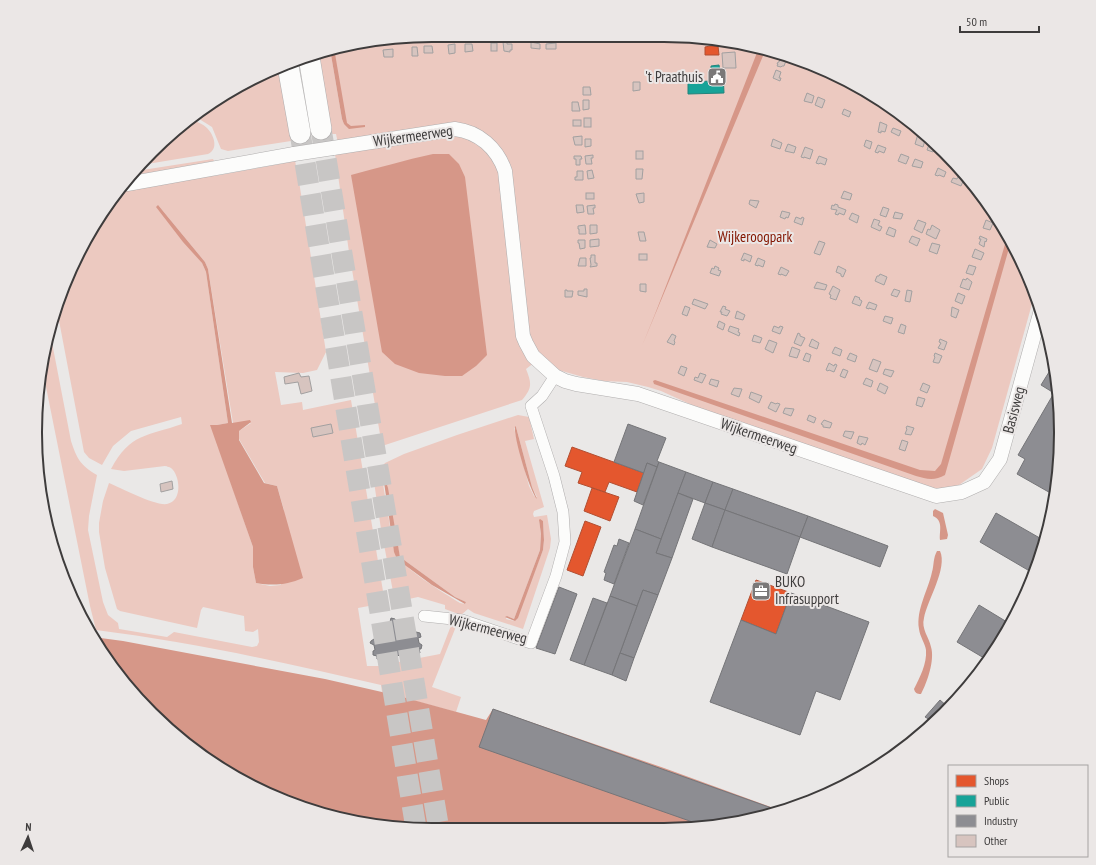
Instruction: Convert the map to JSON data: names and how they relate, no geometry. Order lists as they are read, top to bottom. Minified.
{"streets":{"street":["Wijkermeerweg","Basisweg"]},"crossings":[["Wijkermeerweg","Basisweg"]],"parks":["Wijkeroogpark"],"places":{"public building":["'t Praathuis"],"office":["BUKO Infrasupport"]},"legend":["Shops","Public","Industry","Other"],"scale_bar":"50 m","north":"top"}
